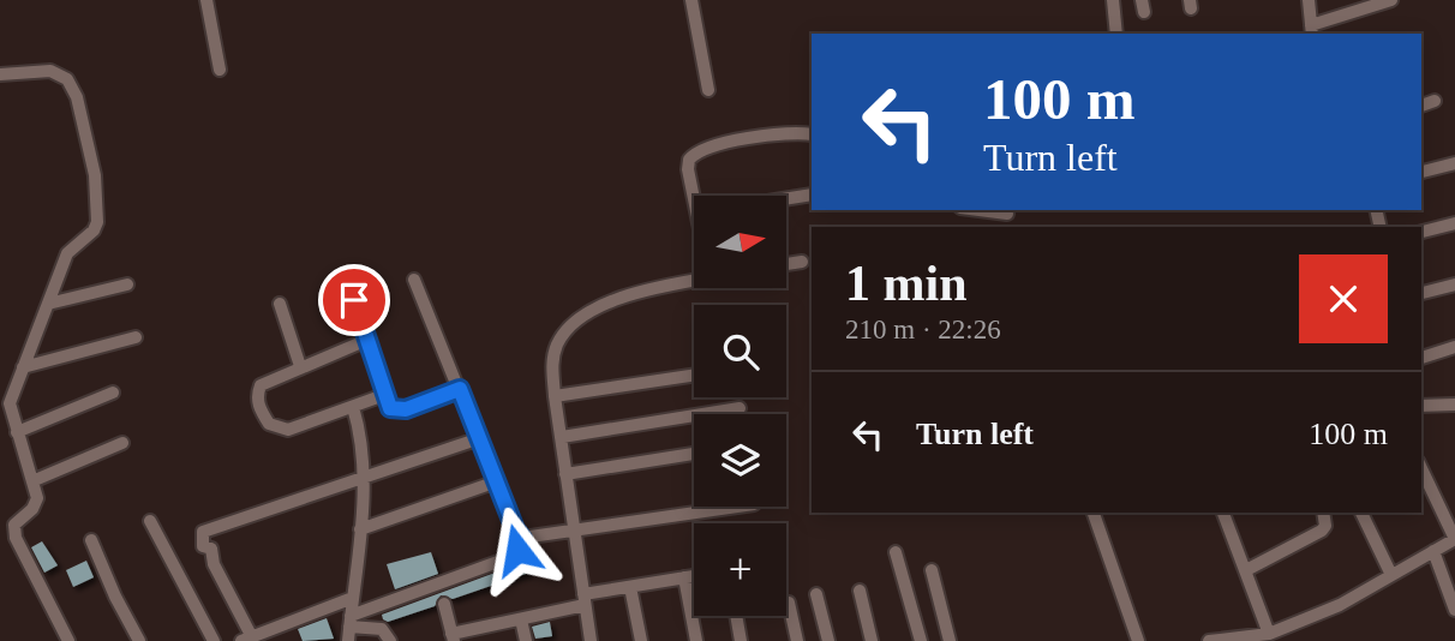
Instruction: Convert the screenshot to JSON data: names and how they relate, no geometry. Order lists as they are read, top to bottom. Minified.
{"north":"right","page":{"turn":["100 m","Turn left"],"map_buttons":"+","heading":["1 min","210 m · 22:26"],"list":[{"name":"Turn left","value":"100 m"}]}}
